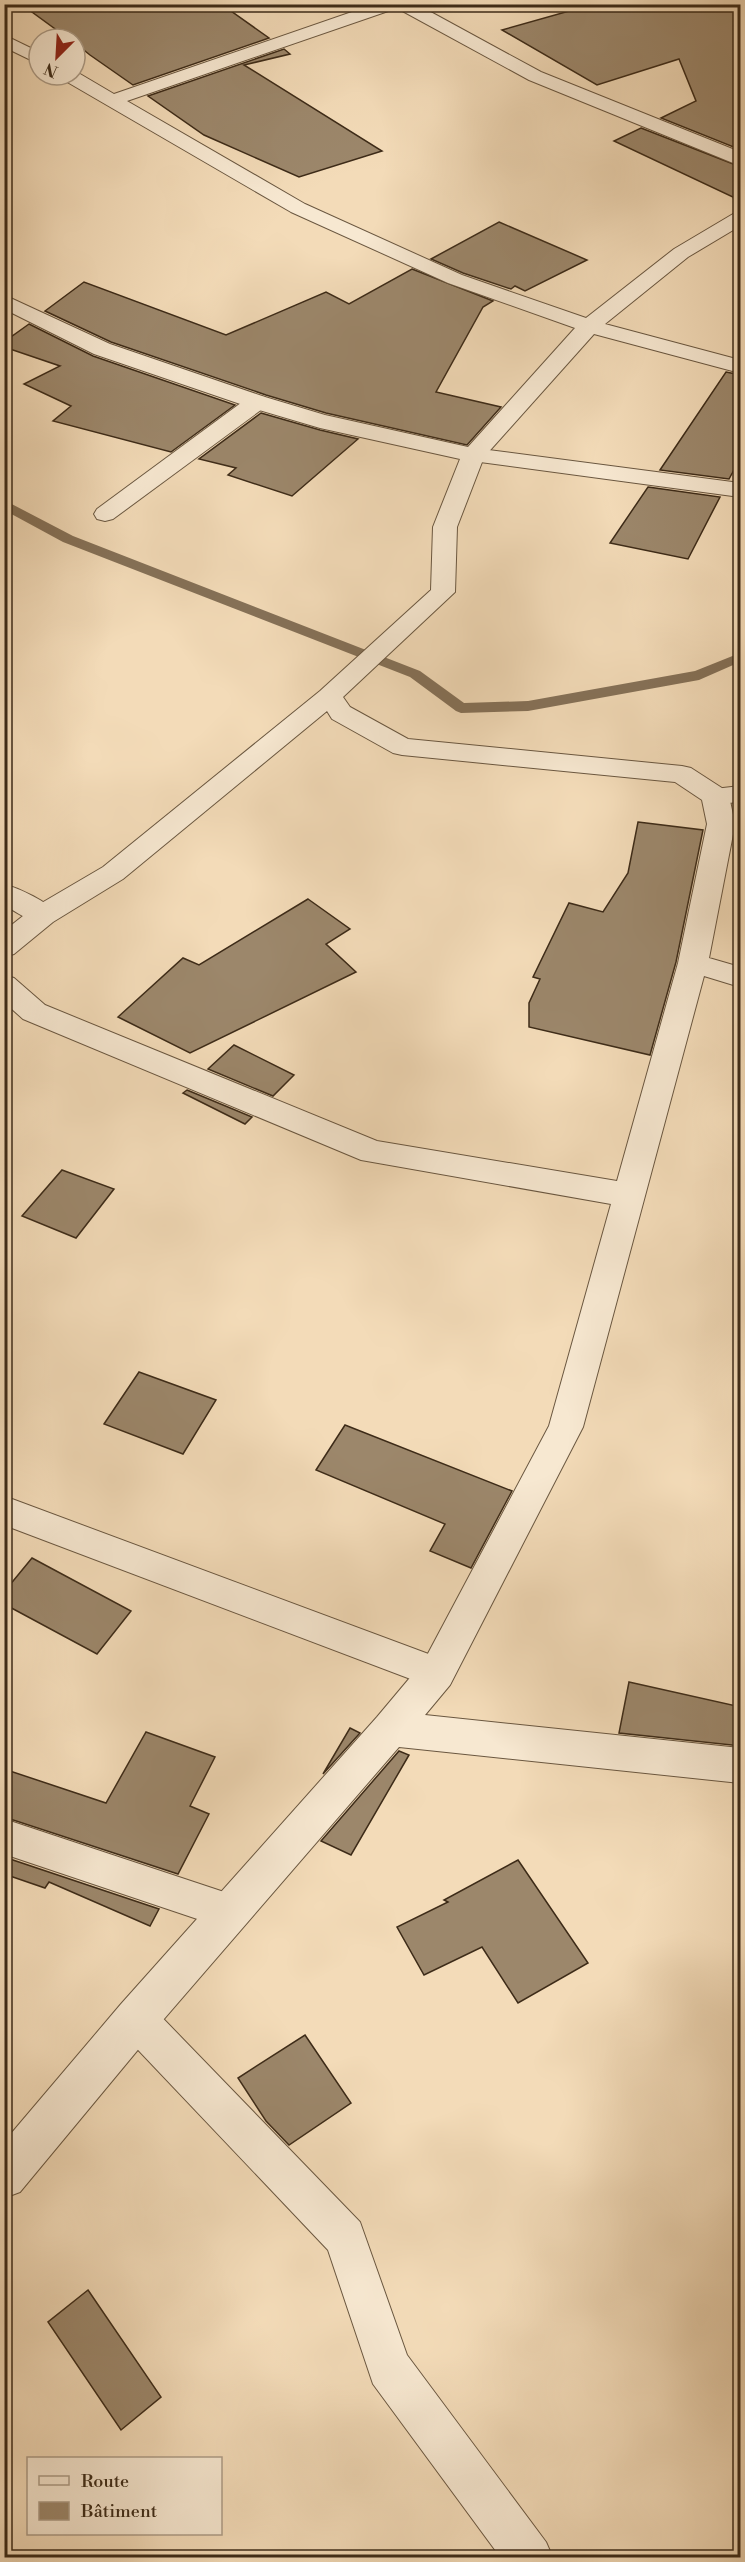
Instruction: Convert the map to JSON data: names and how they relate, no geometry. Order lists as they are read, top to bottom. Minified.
{"legend":["Route","Bâtiment"],"north":"bottom left"}
